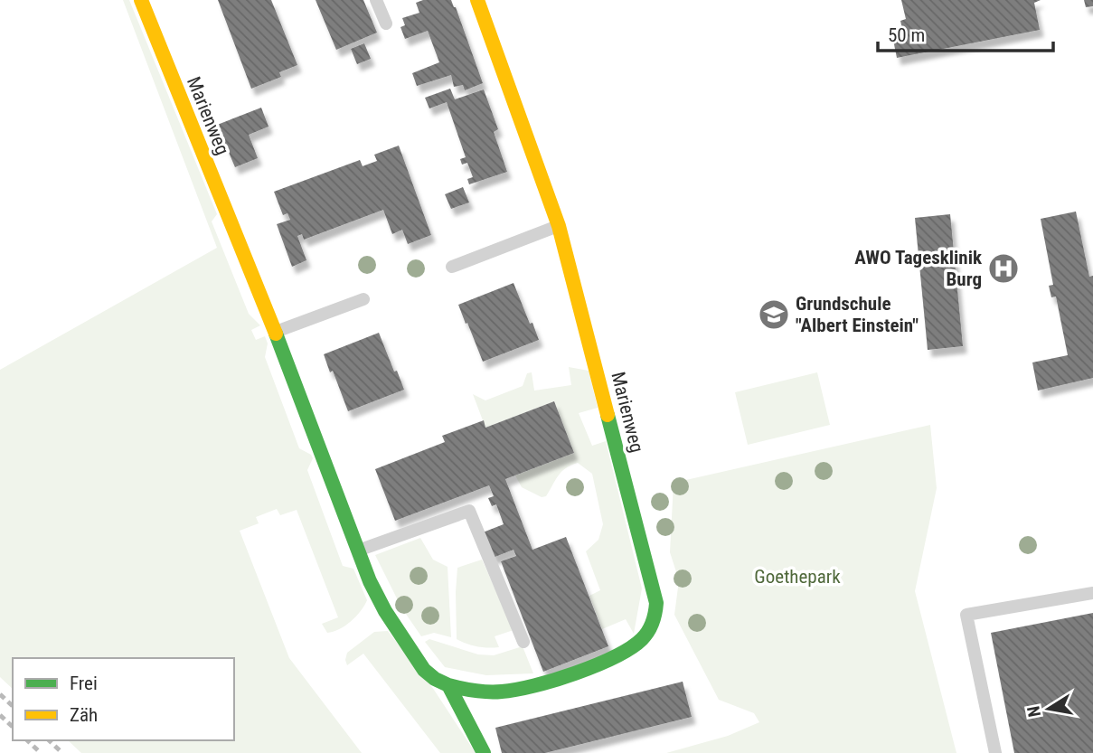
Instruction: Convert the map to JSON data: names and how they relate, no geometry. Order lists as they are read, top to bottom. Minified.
{"streets":{"street":["Marienweg"]},"parks":["Goethepark"],"places":{"hospital":["AWO Tagesklinik Burg"],"school or university":["Grundschule \"Albert Einstein\""]},"legend":["Frei","Zäh"],"scale_bar":"50 m","north":"left"}
